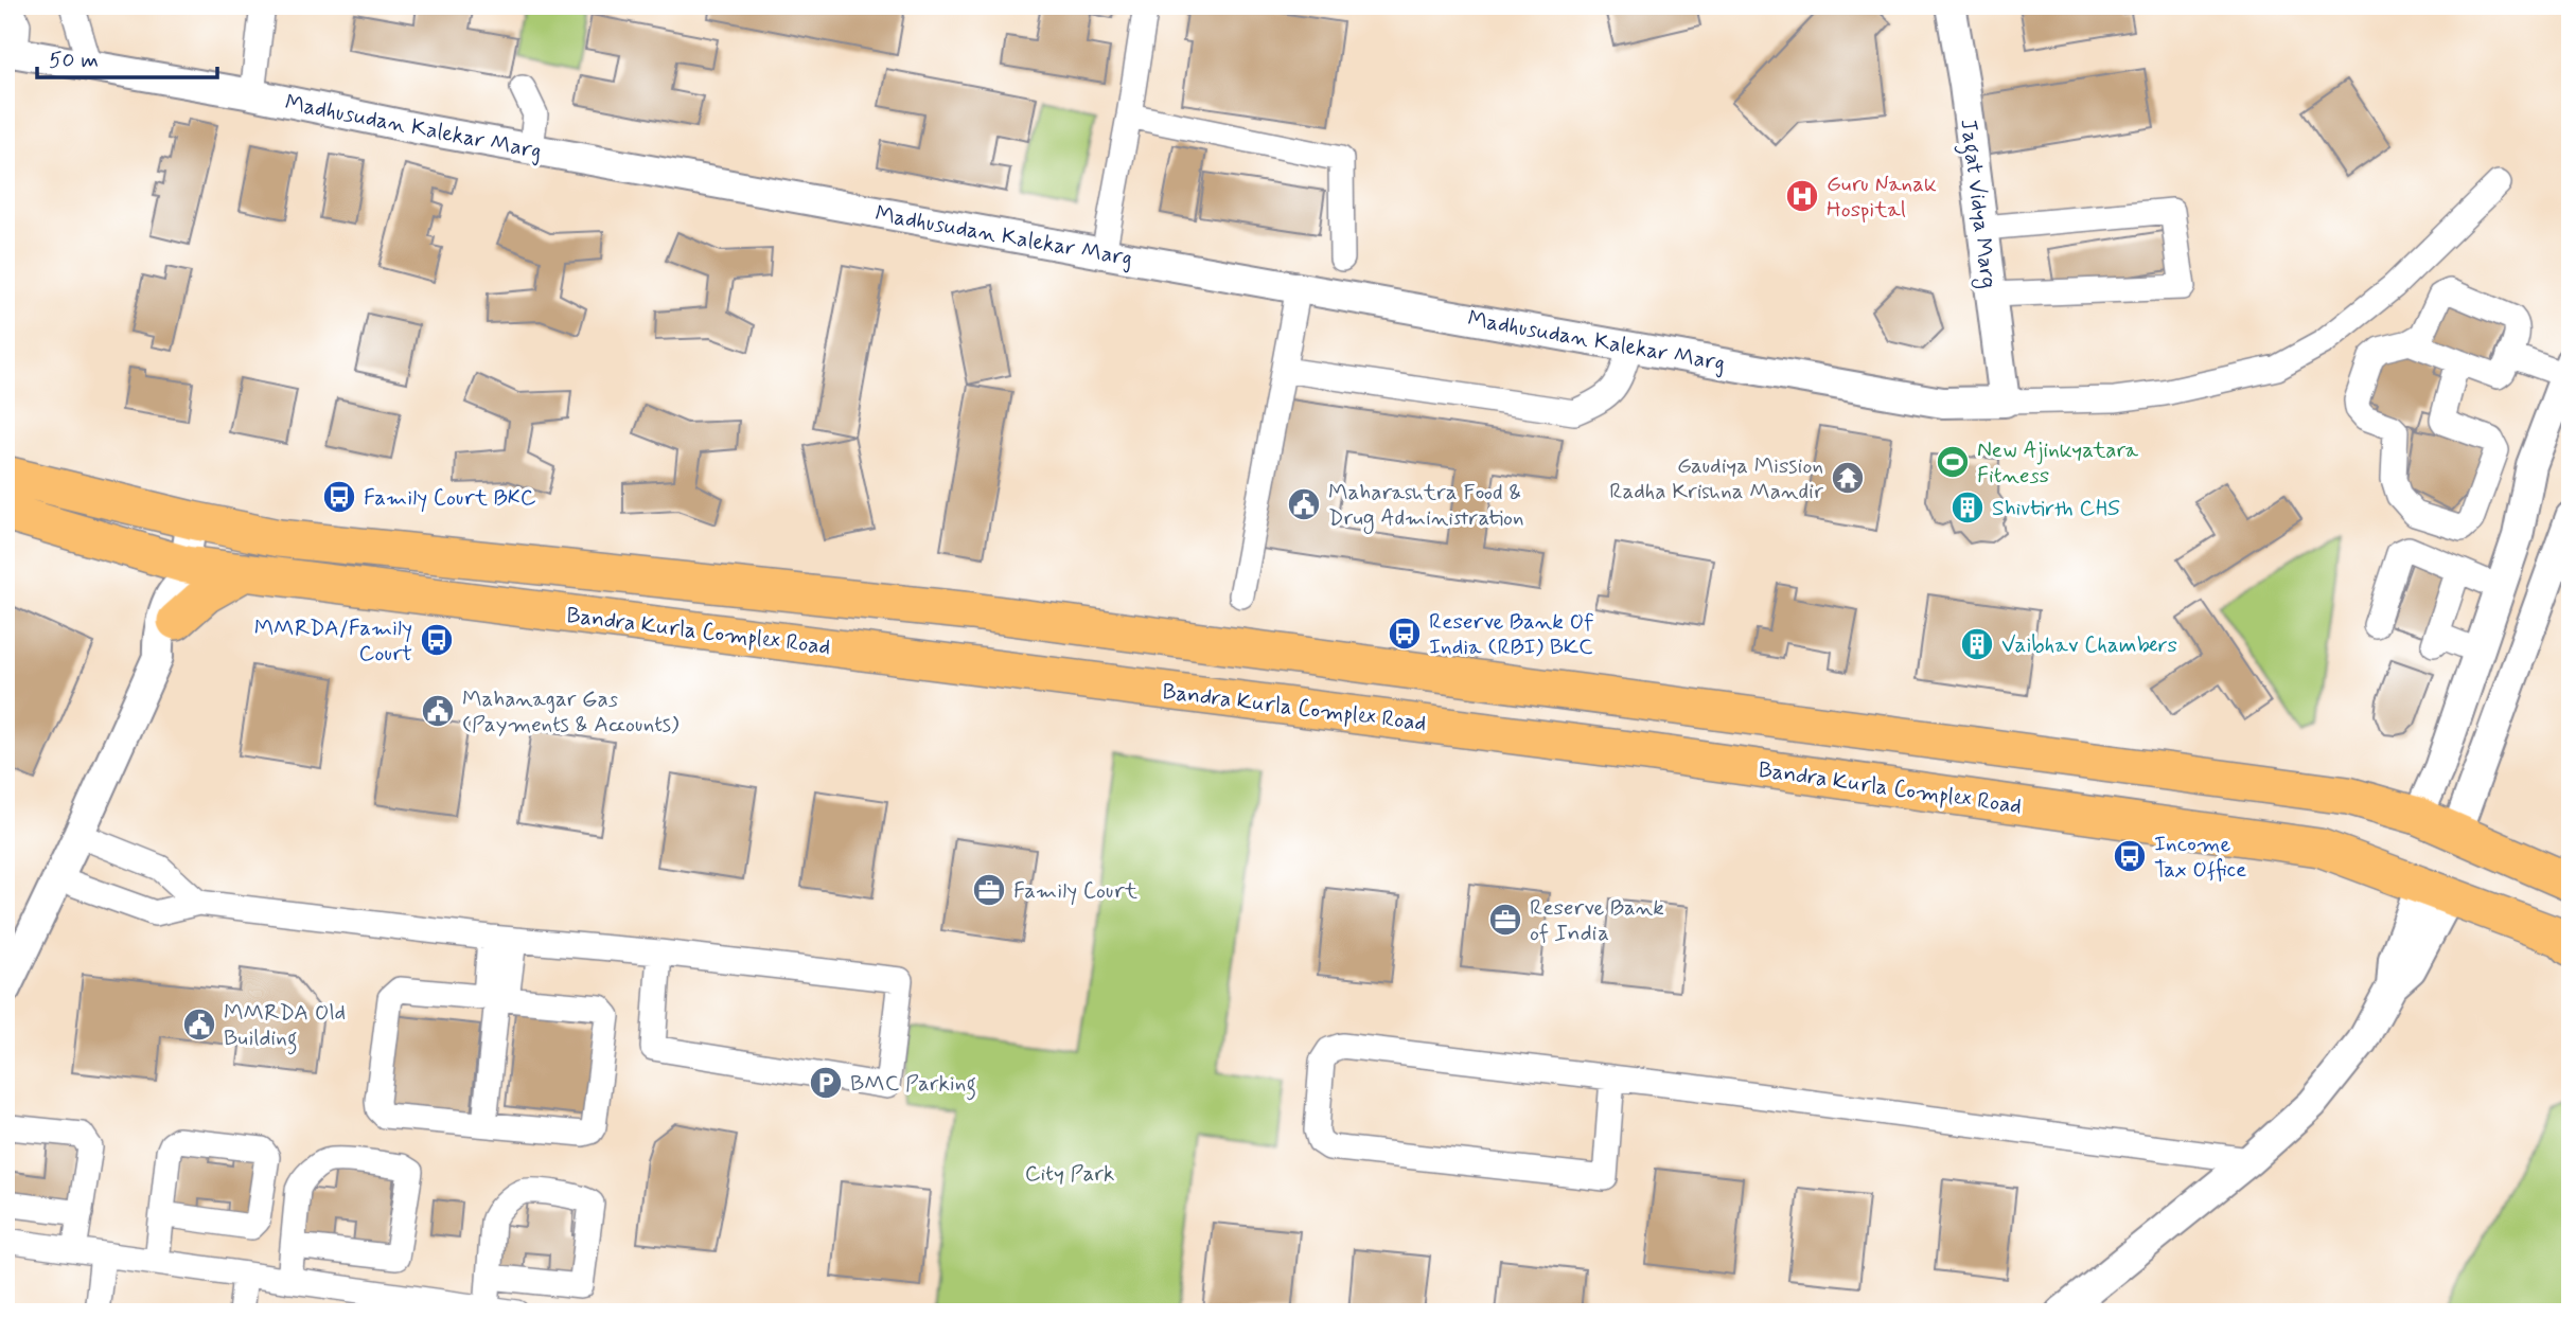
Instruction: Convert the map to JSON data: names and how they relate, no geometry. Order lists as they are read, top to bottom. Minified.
{"streets":{"main road":["Bandra Kurla Complex Road"],"street":["Madhusudan Kalekar Marg","Jagat Vidya Marg"]},"crossings":[["Madhusudan Kalekar Marg","Jagat Vidya Marg"]],"parks":["City Park"],"places":{"hospital":["Guru Nanak Hospital"],"sports":["New Ajinkyatara Fitness"],"temple":["Gaudiya Mission Radha Krishna Mandir"],"bus stop":["Family Court BKC","Reserve Bank Of India (RBI) BKC","MMRDA/Family Court","Income Tax Office"],"public building":["Maharashtra Food & Drug Administration","Mahanagar Gas (Payments & Accounts)","MMRDA Old Building"],"building":["Shivtirth CHS","Vaibhav Chambers"],"office":["Family Court","Reserve Bank of India"],"parking":["BMC Parking"]},"scale_bar":"50 m"}
